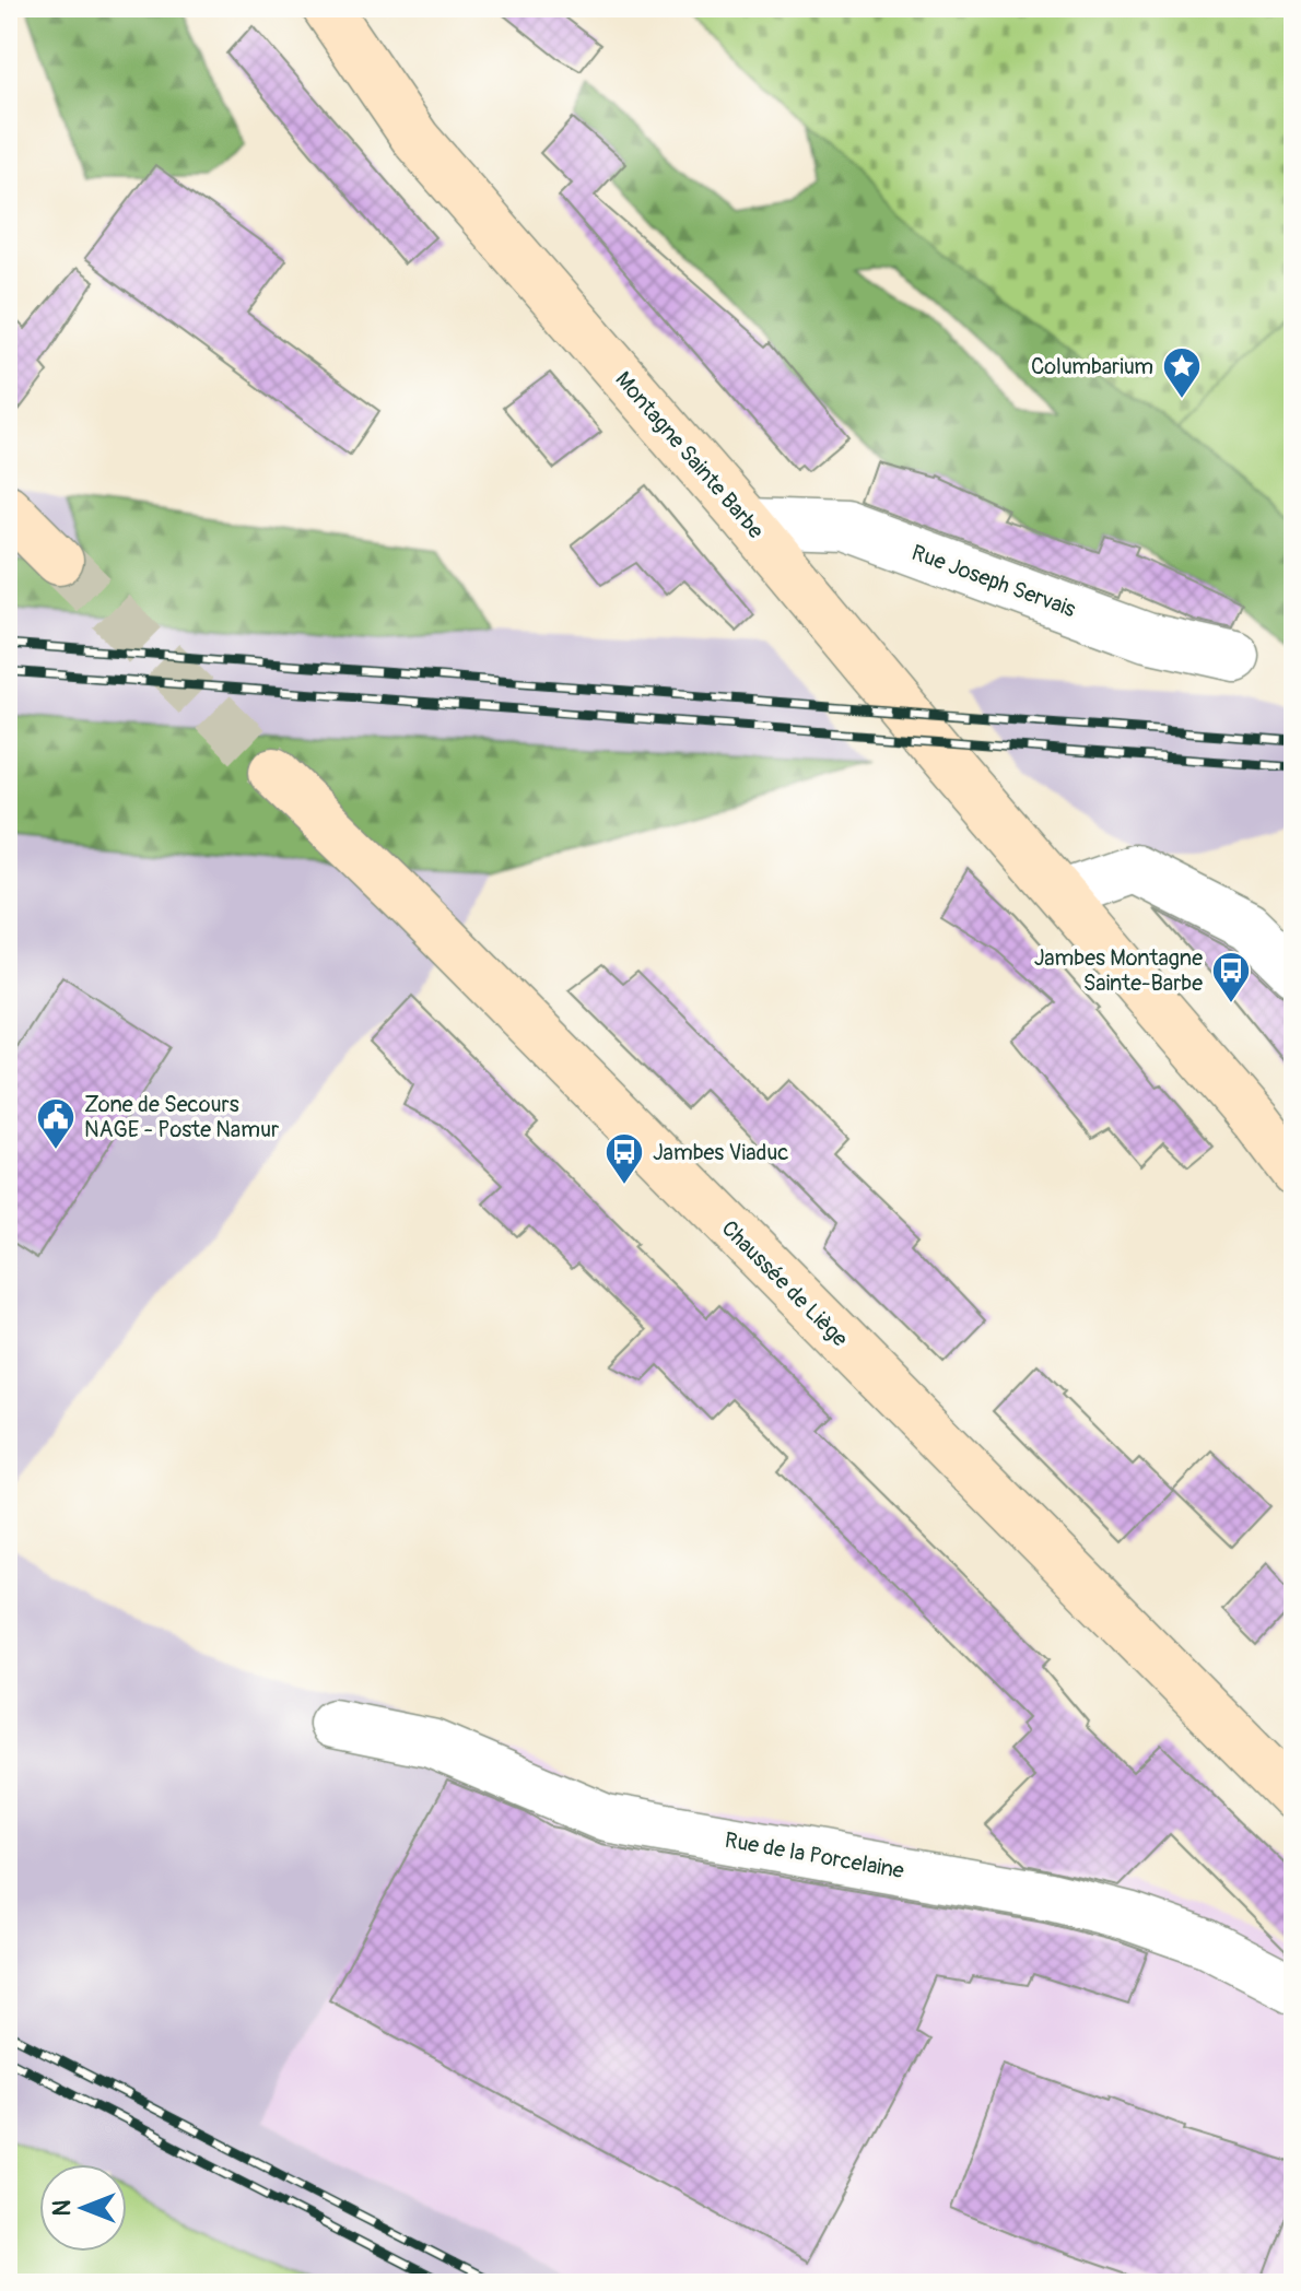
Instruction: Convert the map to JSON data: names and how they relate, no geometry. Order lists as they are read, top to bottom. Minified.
{"streets":{"main road":["Montagne Sainte Barbe","Chaussée de Liège"],"street":["Rue Joseph Servais","Rue de la Porcelaine"]},"crossings":[["Montagne Sainte Barbe","Rue Joseph Servais"]],"places":{"place":["Columbarium"],"bus stop":["Jambes Montagne Sainte-Barbe","Jambes Viaduc"],"public building":["Zone de Secours NAGE - Poste Namur"]},"north":"left"}
